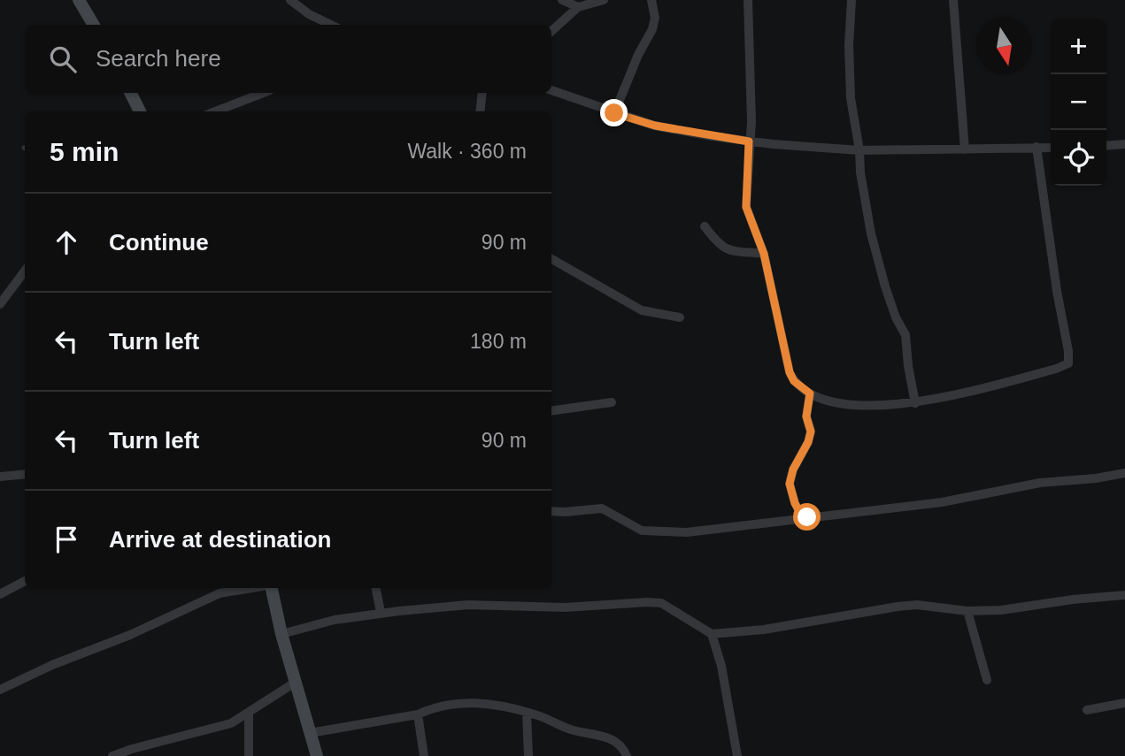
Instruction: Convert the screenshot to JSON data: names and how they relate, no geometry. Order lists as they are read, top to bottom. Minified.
{"north":"bottom","page":{"map_buttons":["+","−"],"search":"Search here","heading":["5 min","Walk · 360 m"],"list":[["Continue","90 m"],["Turn left","180 m"],["Turn left","90 m"],"Arrive at destination"]}}
